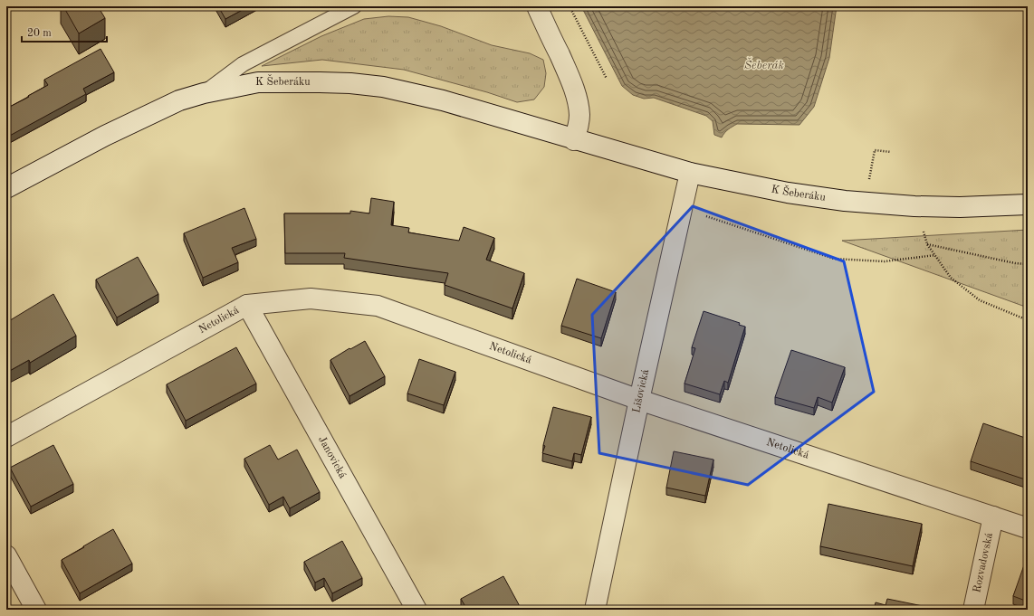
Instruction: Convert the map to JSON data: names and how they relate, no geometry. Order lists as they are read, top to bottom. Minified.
{"streets":{"street":["K Šeberáku","Netolická","Lišovická","Janovická","Rozvadovská"]},"crossings":[["K Šeberáku","Lišovická"],["Netolická","Lišovická"],["Netolická","Janovická"],["Netolická","Rozvadovská"]],"water":["Šeberák"],"scale_bar":"20 m"}
